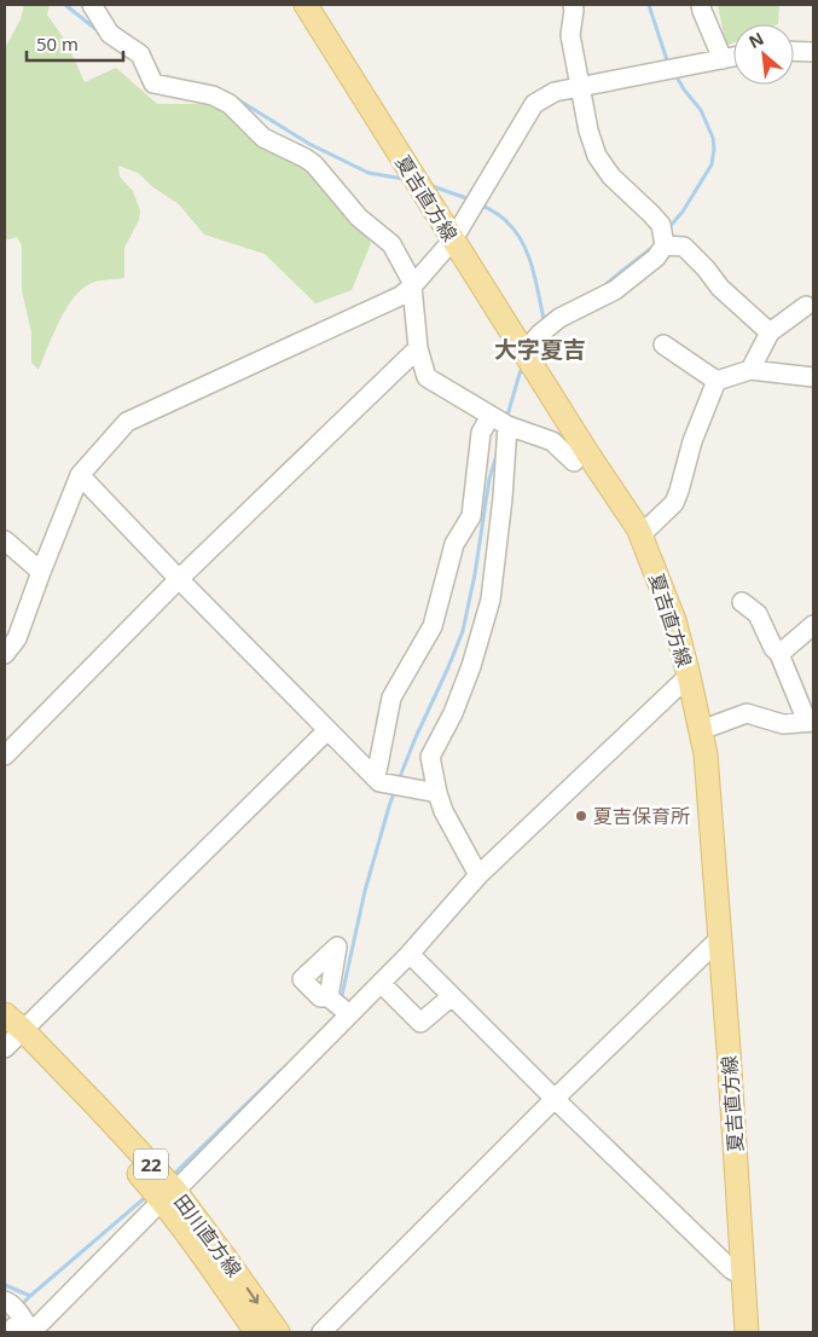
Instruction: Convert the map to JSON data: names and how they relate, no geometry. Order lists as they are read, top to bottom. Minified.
{"streets":{"main road":["夏吉直方線","22","田川直方線"]},"districts":["大字夏吉"],"places":["夏吉保育所"],"scale_bar":"50 m","north":"top left"}
